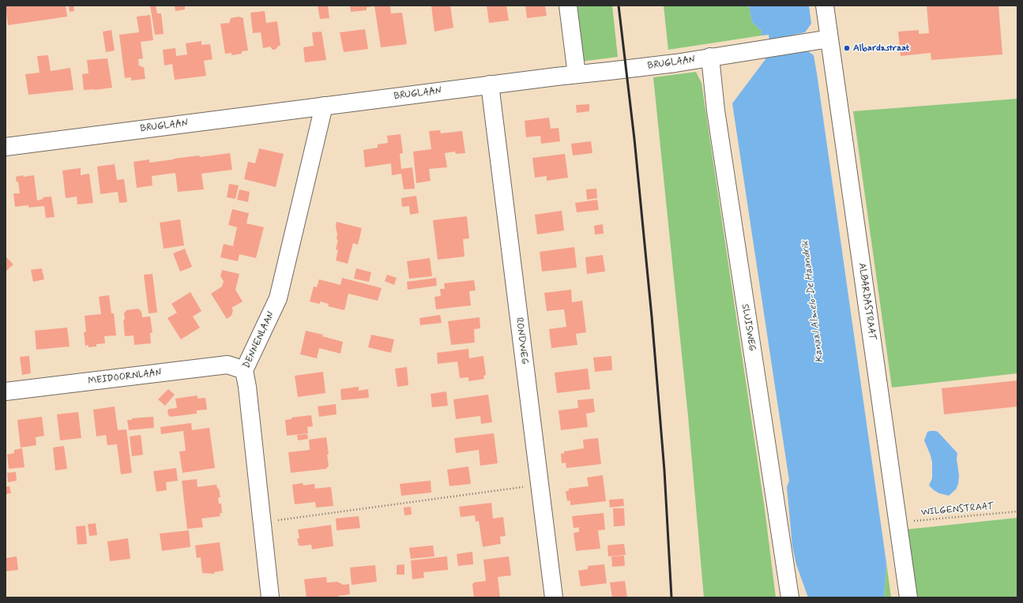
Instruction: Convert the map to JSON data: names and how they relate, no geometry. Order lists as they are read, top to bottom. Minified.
{"streets":{"street":["BRUGLAAN","ALBARDASTRAAT","SLUISWEG","DENNENLAAN","RONDWEG","MEIDOORNLAAN"],"path":["WILGENSTRAAT"]},"crossings":[["BRUGLAAN","ALBARDASTRAAT"],["BRUGLAAN","SLUISWEG"],["BRUGLAAN","DENNENLAAN"],["BRUGLAAN","RONDWEG"],["ALBARDASTRAAT","WILGENSTRAAT"],["DENNENLAAN","MEIDOORNLAAN"]],"water":["Kanaal Almelo-De Haandrik"],"places":["Albardastraat"]}
